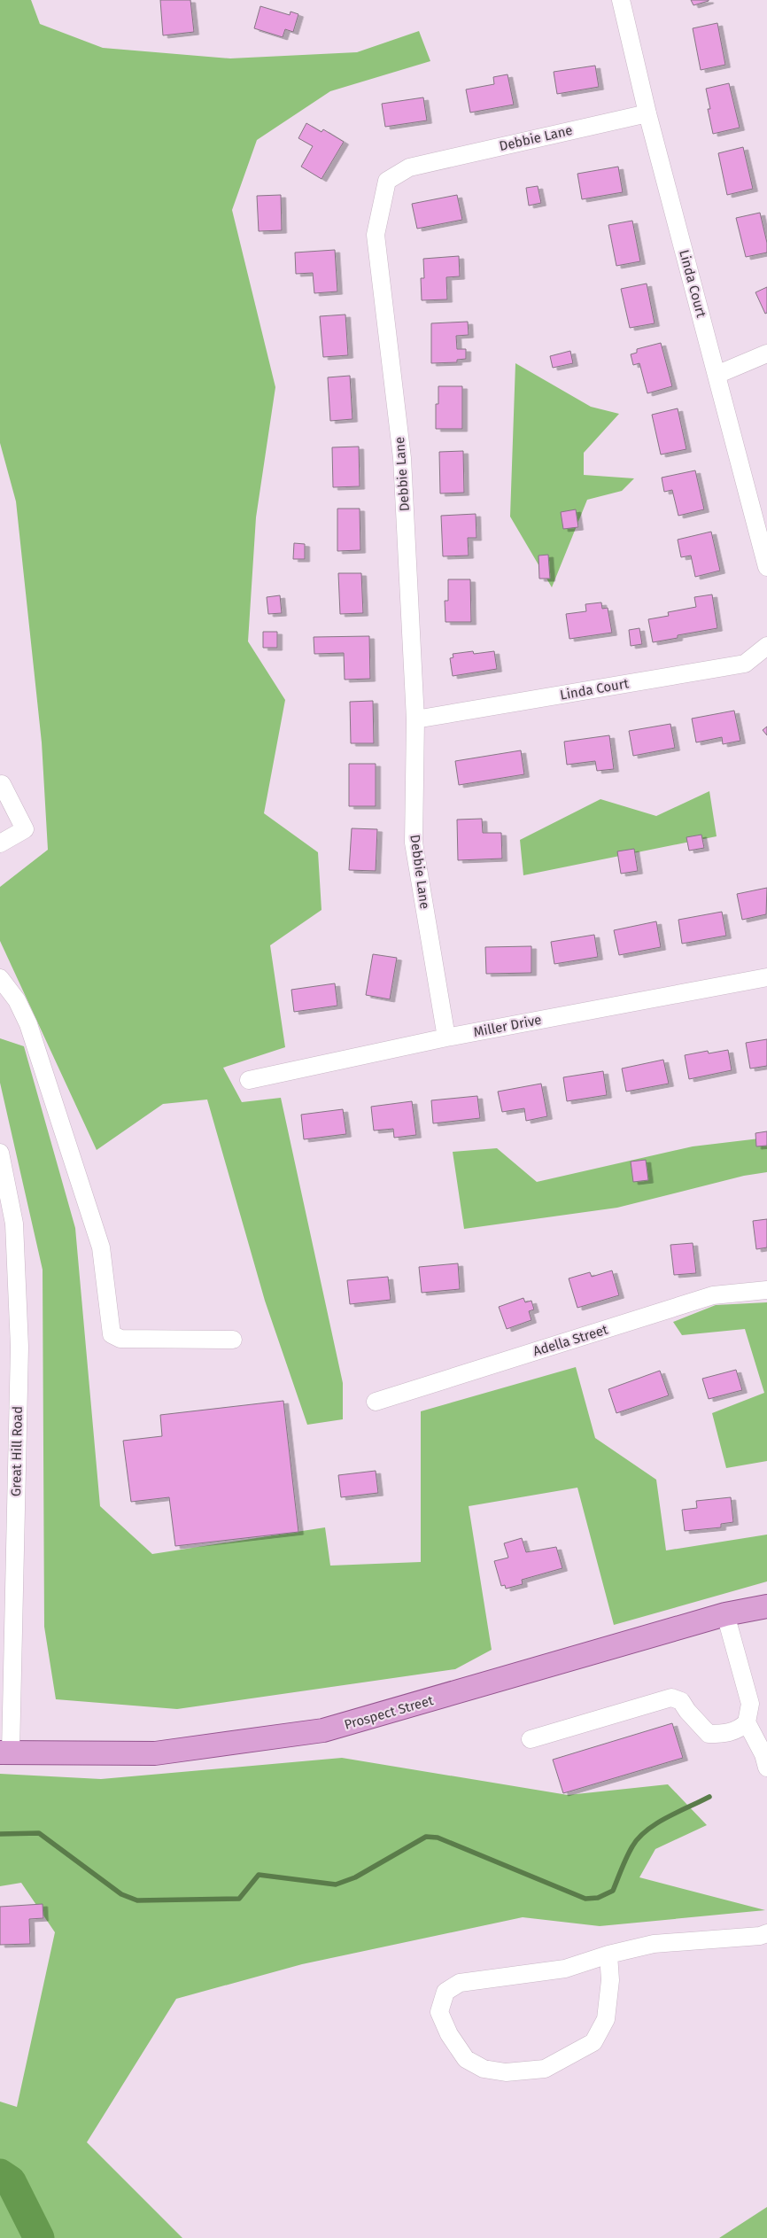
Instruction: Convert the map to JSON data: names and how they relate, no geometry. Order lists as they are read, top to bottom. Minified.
{"streets":{"main road":["Prospect Street"],"street":["Debbie Lane","Linda Court","Miller Drive","Adella Street","Great Hill Road"]},"crossings":[["Debbie Lane","Linda Court"],["Debbie Lane","Miller Drive"],["Great Hill Road","Prospect Street"]]}
